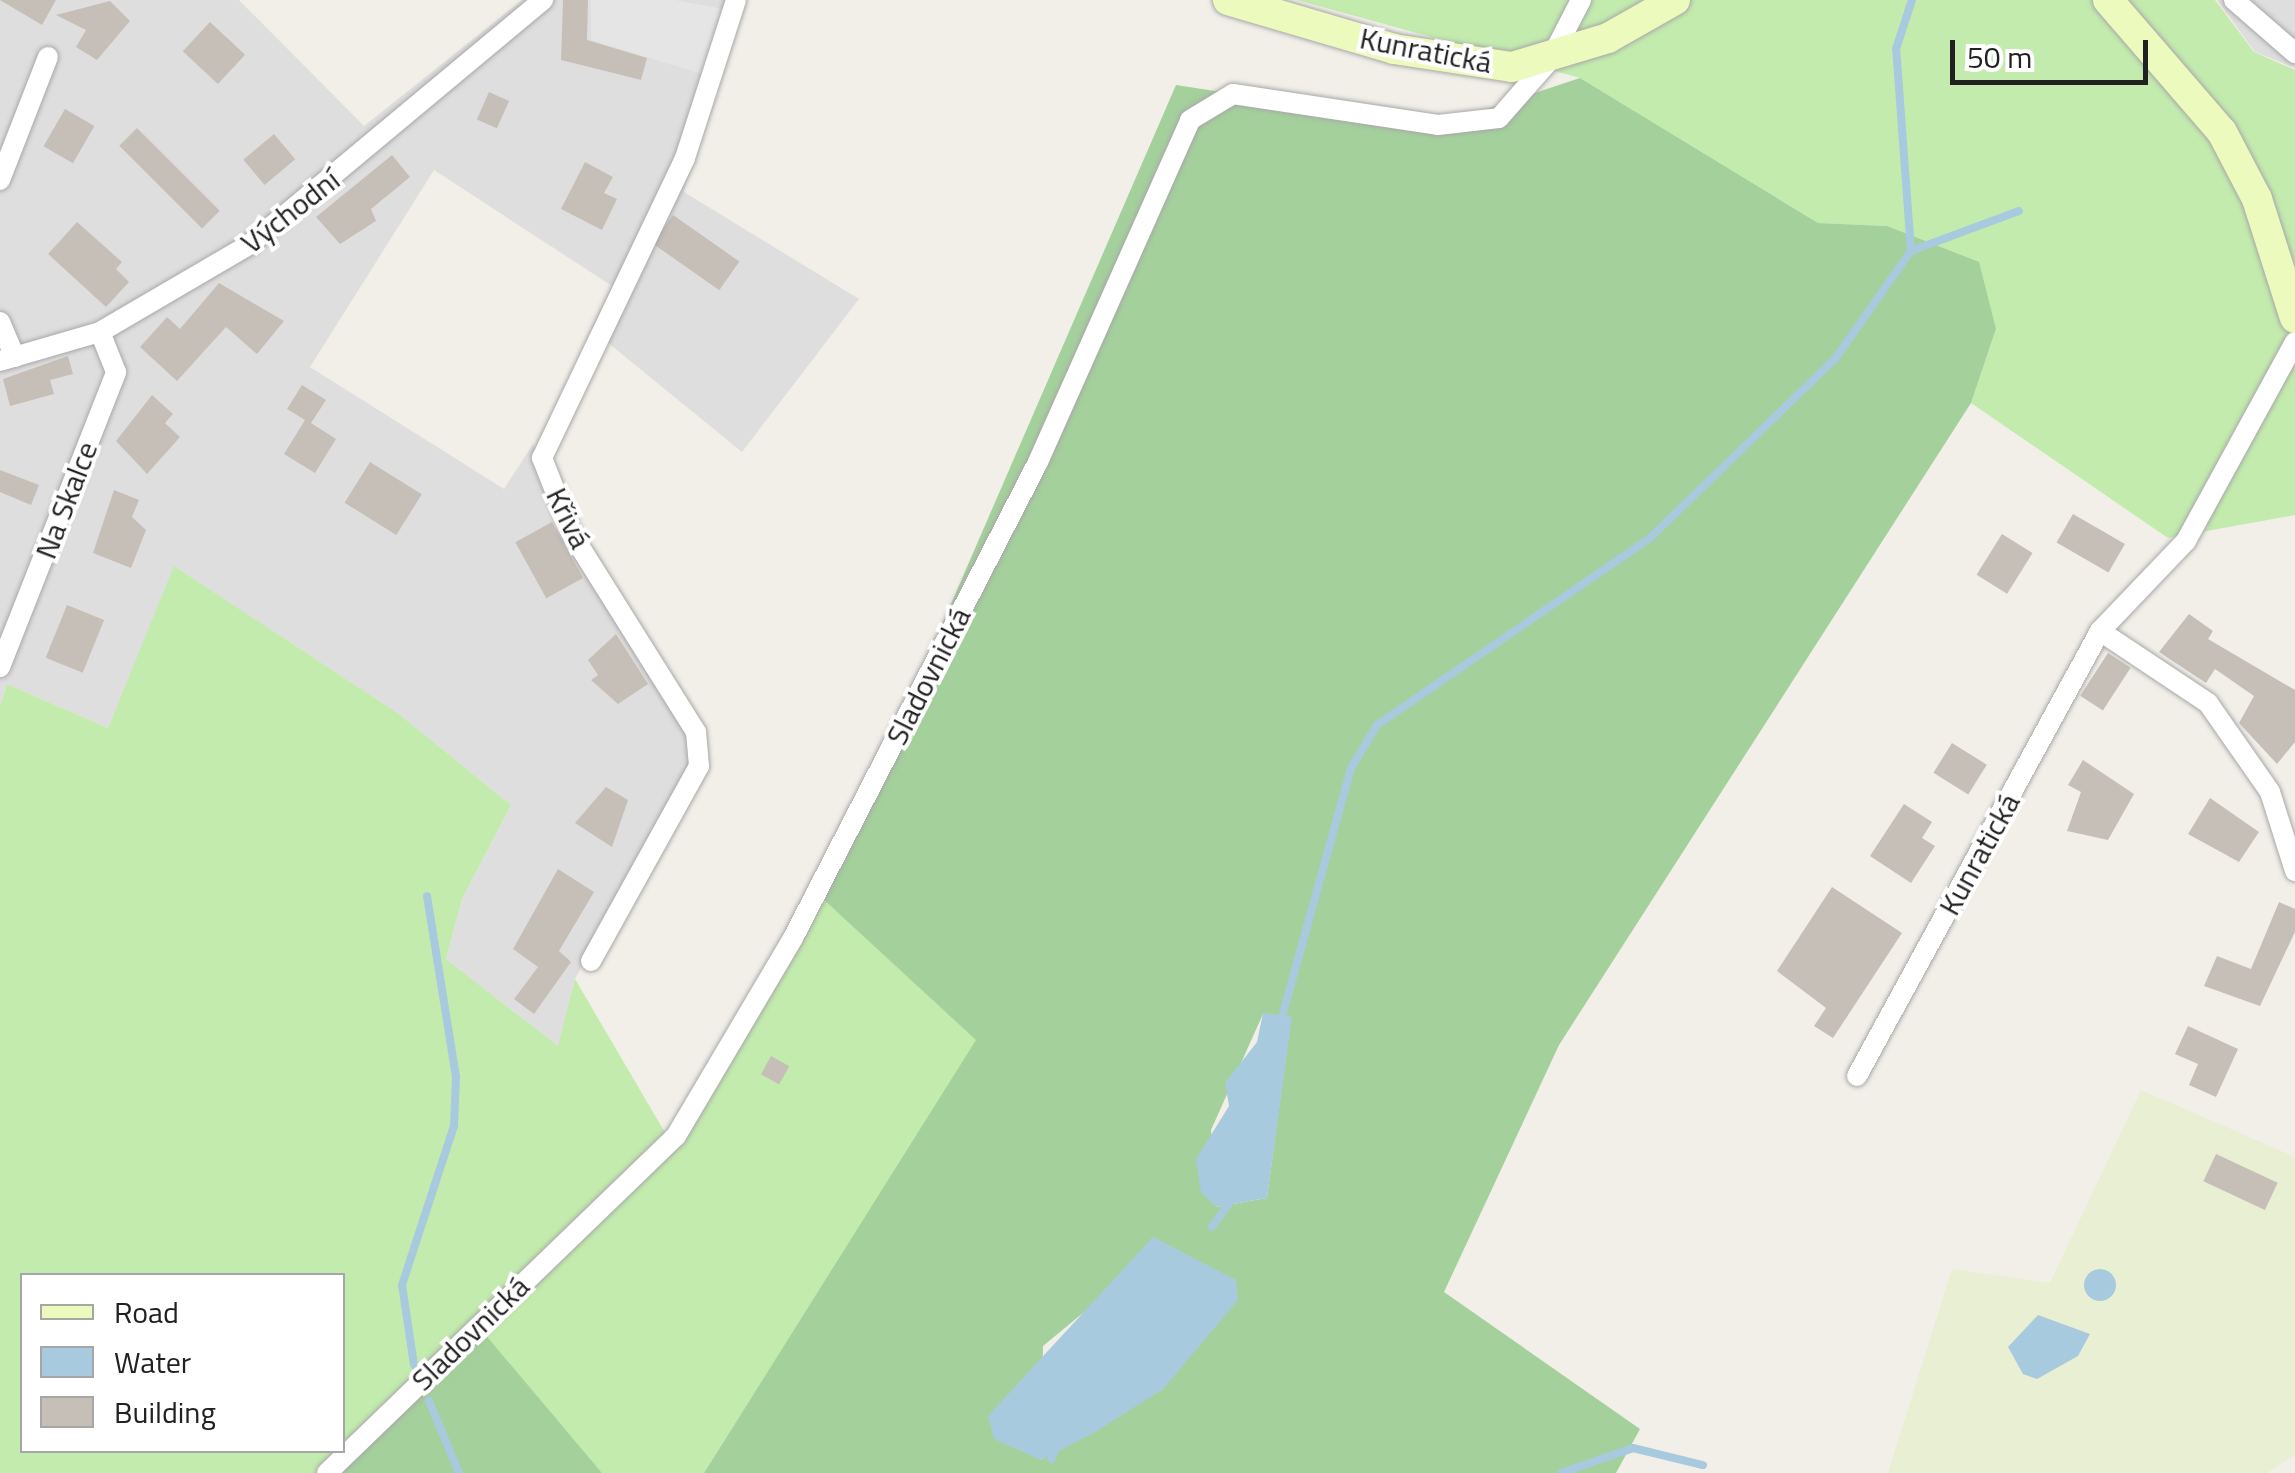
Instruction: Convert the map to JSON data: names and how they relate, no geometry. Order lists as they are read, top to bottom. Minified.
{"streets":{"street":["Kunratická","Východní","Na Skalce","Křivá","Sladovnická"]},"crossings":[["Kunratická","Sladovnická"],["Východní","Na Skalce"]],"legend":["Road","Water","Building"],"scale_bar":"50 m"}
